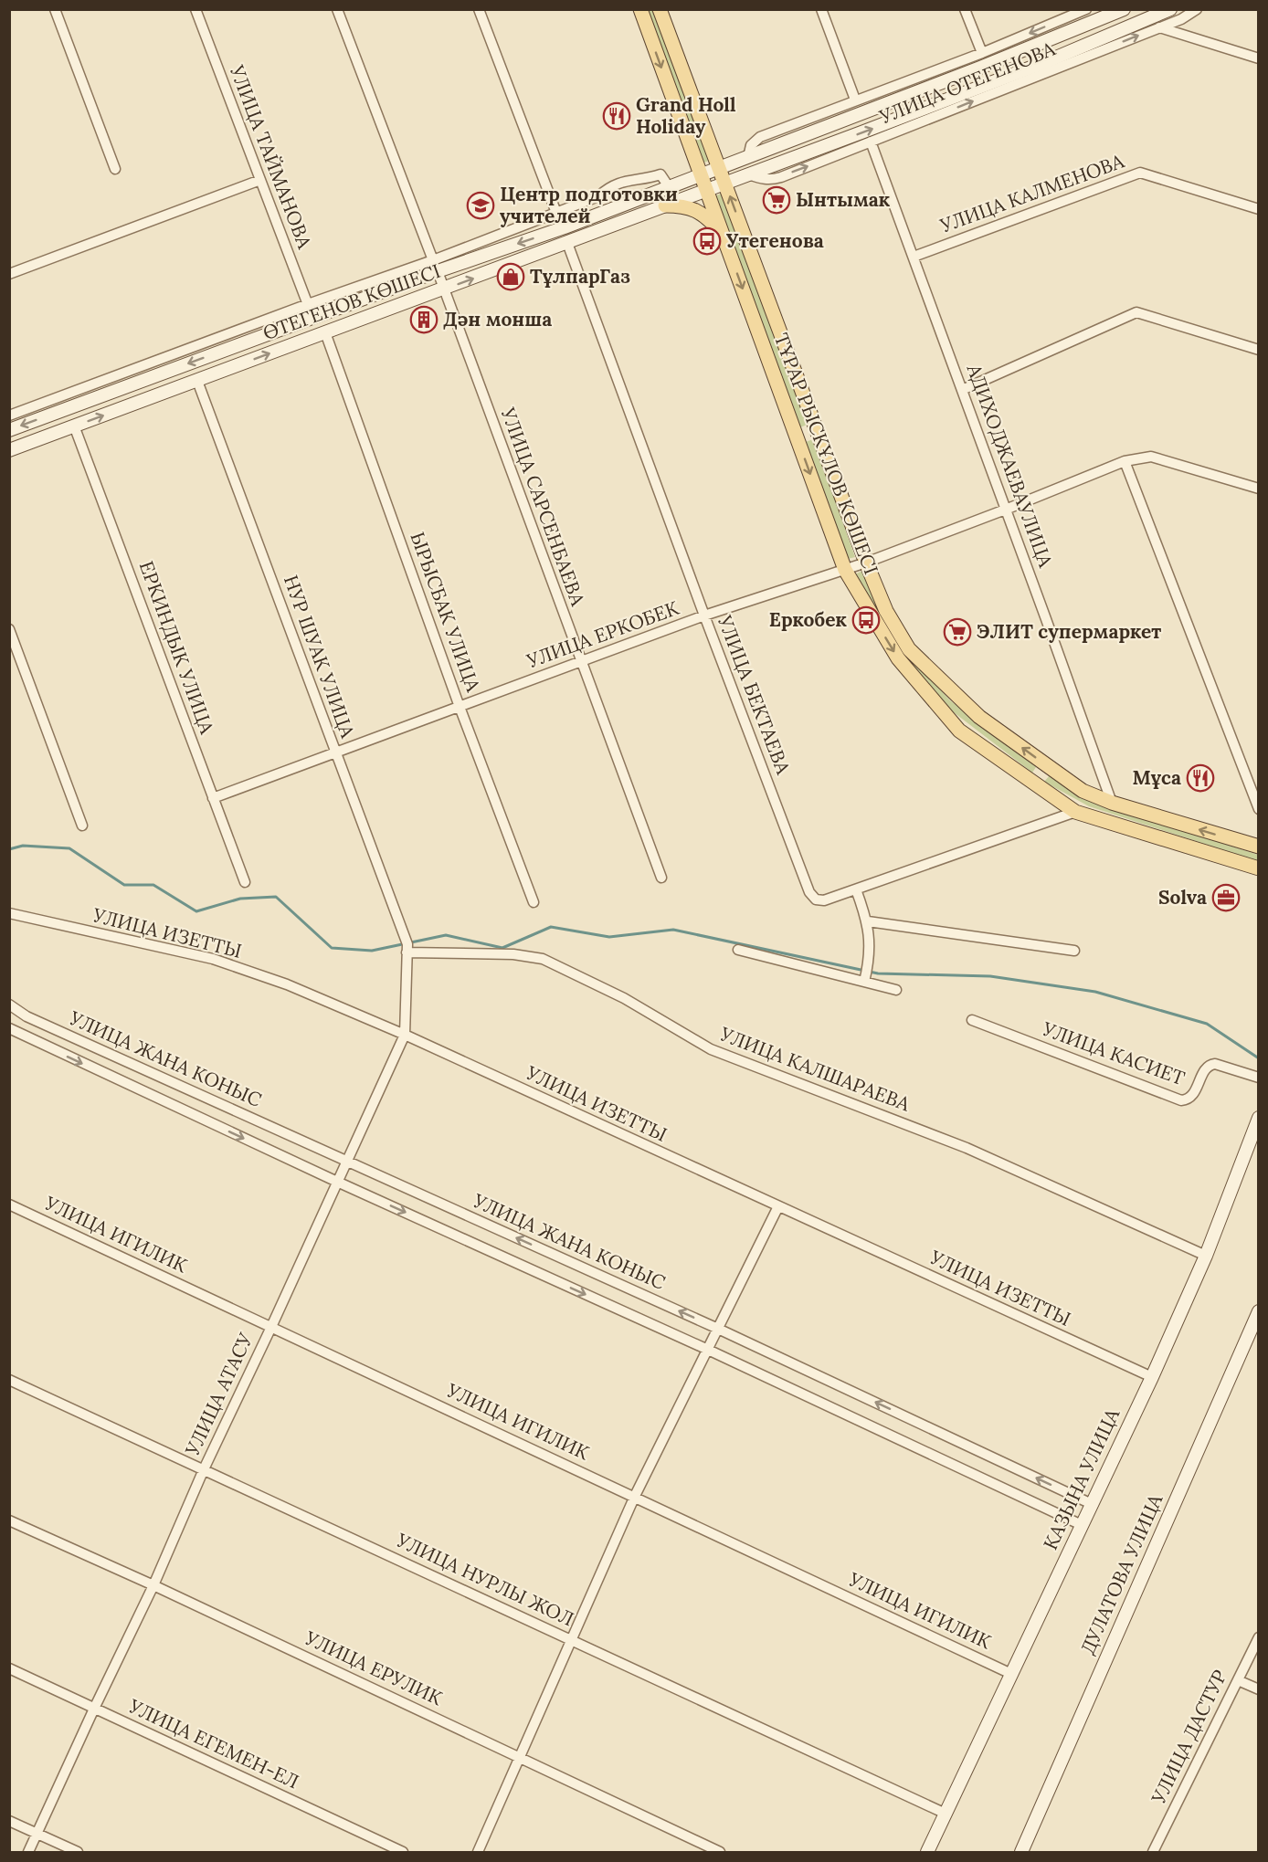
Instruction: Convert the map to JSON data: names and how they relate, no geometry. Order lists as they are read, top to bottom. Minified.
{"streets":{"main road":["ТҰРАР РЫСКҰЛОВ КӨШЕСІ"],"street":["УЛИЦА ОТЕГЕНОВА","УЛИЦА ТАЙМАНОВА","УЛИЦА КАЛМЕНОВА","ӨТЕГЕНОВ КӨШЕСІ","АДИХОДЖАЕВАУЛИЦА","УЛИЦА САРСЕНБАЕВА","ЫРЫСБАК УЛИЦА","УЛИЦА ЕРКОБЕК","ЕРКИНДЫК УЛИЦА","НУР ШУАК УЛИЦА","УЛИЦА БЕКТАЕВА","УЛИЦА ИЗЕТТЫ","УЛИЦА КАСИЕТ","УЛИЦА ЖАНА КОНЫС","УЛИЦА КАЛШАРАЕВА","УЛИЦА ИГИЛИК","УЛИЦА АТАСУ","КАЗЫНА УЛИЦА","ДУЛАТОВА УЛИЦА","УЛИЦА НУРЛЫ ЖОЛ","УЛИЦА ЕРУЛИК","УЛИЦА ДАСТУР","УЛИЦА ЕГЕМЕН-ЕЛ"]},"crossings":[["УЛИЦА ОТЕГЕНОВА","ӨТЕГЕНОВ КӨШЕСІ"],["УЛИЦА ОТЕГЕНОВА","ТҰРАР РЫСКҰЛОВ КӨШЕСІ"],["УЛИЦА ОТЕГЕНОВА","АДИХОДЖАЕВАУЛИЦА"],["УЛИЦА ТАЙМАНОВА","ӨТЕГЕНОВ КӨШЕСІ"],["УЛИЦА КАЛМЕНОВА","АДИХОДЖАЕВАУЛИЦА"],["ӨТЕГЕНОВ КӨШЕСІ","ТҰРАР РЫСКҰЛОВ КӨШЕСІ"],["ӨТЕГЕНОВ КӨШЕСІ","УЛИЦА САРСЕНБАЕВА"],["ӨТЕГЕНОВ КӨШЕСІ","ЫРЫСБАК УЛИЦА"],["ӨТЕГЕНОВ КӨШЕСІ","ЕРКИНДЫК УЛИЦА"],["ӨТЕГЕНОВ КӨШЕСІ","НУР ШУАК УЛИЦА"],["ӨТЕГЕНОВ КӨШЕСІ","УЛИЦА БЕКТАЕВА"],["ТҰРАР РЫСКҰЛОВ КӨШЕСІ","АДИХОДЖАЕВАУЛИЦА"],["ТҰРАР РЫСКҰЛОВ КӨШЕСІ","УЛИЦА ЕРКОБЕК"],["ТҰРАР РЫСКҰЛОВ КӨШЕСІ","УЛИЦА БЕКТАЕВА"],["АДИХОДЖАЕВАУЛИЦА","УЛИЦА ЕРКОБЕК"],["УЛИЦА САРСЕНБАЕВА","УЛИЦА ЕРКОБЕК"],["ЫРЫСБАК УЛИЦА","УЛИЦА ЕРКОБЕК"],["УЛИЦА ЕРКОБЕК","ЕРКИНДЫК УЛИЦА"],["УЛИЦА ЕРКОБЕК","НУР ШУАК УЛИЦА"],["УЛИЦА ЕРКОБЕК","УЛИЦА БЕКТАЕВА"],["НУР ШУАК УЛИЦА","УЛИЦА КАЛШАРАЕВА"],["НУР ШУАК УЛИЦА","УЛИЦА АТАСУ"],["УЛИЦА ИЗЕТТЫ","УЛИЦА АТАСУ"],["УЛИЦА ИЗЕТТЫ","КАЗЫНА УЛИЦА"],["УЛИЦА ЖАНА КОНЫС","УЛИЦА АТАСУ"],["УЛИЦА ЖАНА КОНЫС","КАЗЫНА УЛИЦА"],["УЛИЦА КАЛШАРАЕВА","УЛИЦА АТАСУ"],["УЛИЦА КАЛШАРАЕВА","КАЗЫНА УЛИЦА"],["УЛИЦА ИГИЛИК","УЛИЦА АТАСУ"],["УЛИЦА ИГИЛИК","КАЗЫНА УЛИЦА"],["УЛИЦА АТАСУ","УЛИЦА НУРЛЫ ЖОЛ"],["УЛИЦА АТАСУ","УЛИЦА ЕРУЛИК"],["УЛИЦА АТАСУ","УЛИЦА ЕГЕМЕН-ЕЛ"],["КАЗЫНА УЛИЦА","УЛИЦА НУРЛЫ ЖОЛ"]],"places":{"restaurant":["Grand Holl Holiday","Мұса"],"supermarket":["Ынтымак","ЭЛИТ супермаркет"],"school or university":["Центр подготовки учителей"],"bus stop":["Утегенова","Еркобек"],"shop":["ТұлпарГаз"],"building":["Дән монша"],"office":["Solva"]}}
